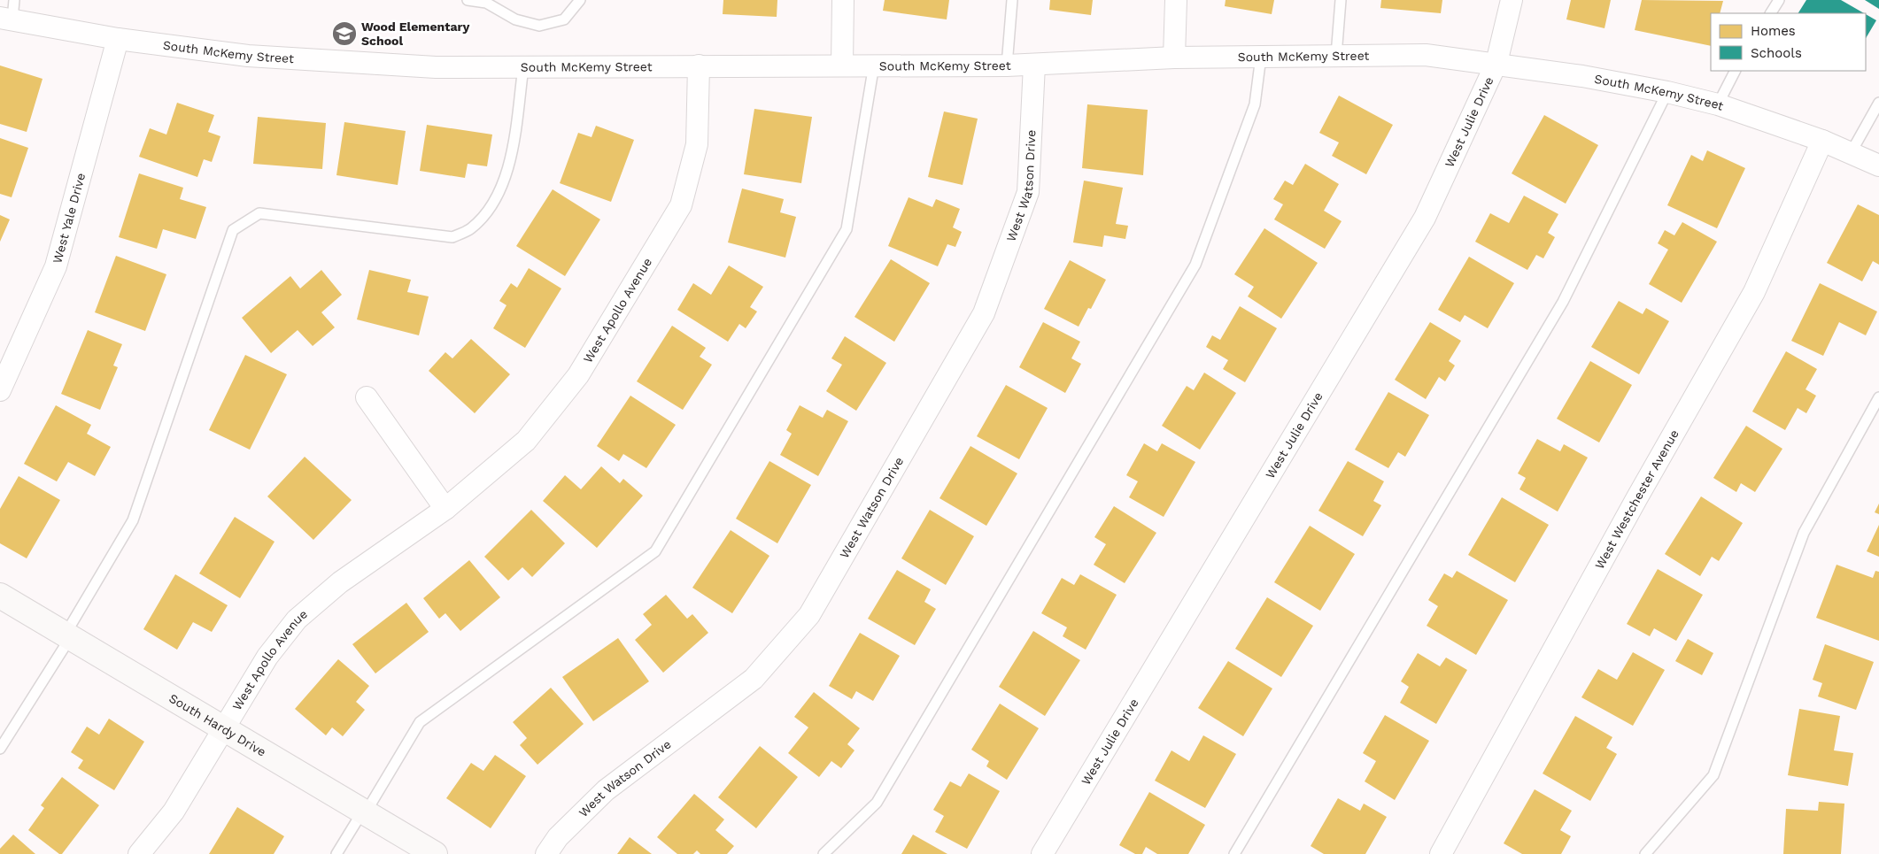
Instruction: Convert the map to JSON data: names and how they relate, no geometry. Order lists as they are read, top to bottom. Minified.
{"streets":{"street":["South McKemy Street","West Julie Drive","West Watson Drive","West Yale Drive","West Apollo Avenue","West Westchester Avenue","South Hardy Drive"]},"crossings":[["South McKemy Street","West Julie Drive"],["South McKemy Street","West Watson Drive"],["South McKemy Street","West Yale Drive"],["South McKemy Street","West Apollo Avenue"],["South McKemy Street","West Westchester Avenue"],["West Apollo Avenue","South Hardy Drive"]],"places":{"school or university":["Wood Elementary School"]},"legend":["Homes","Schools"]}
